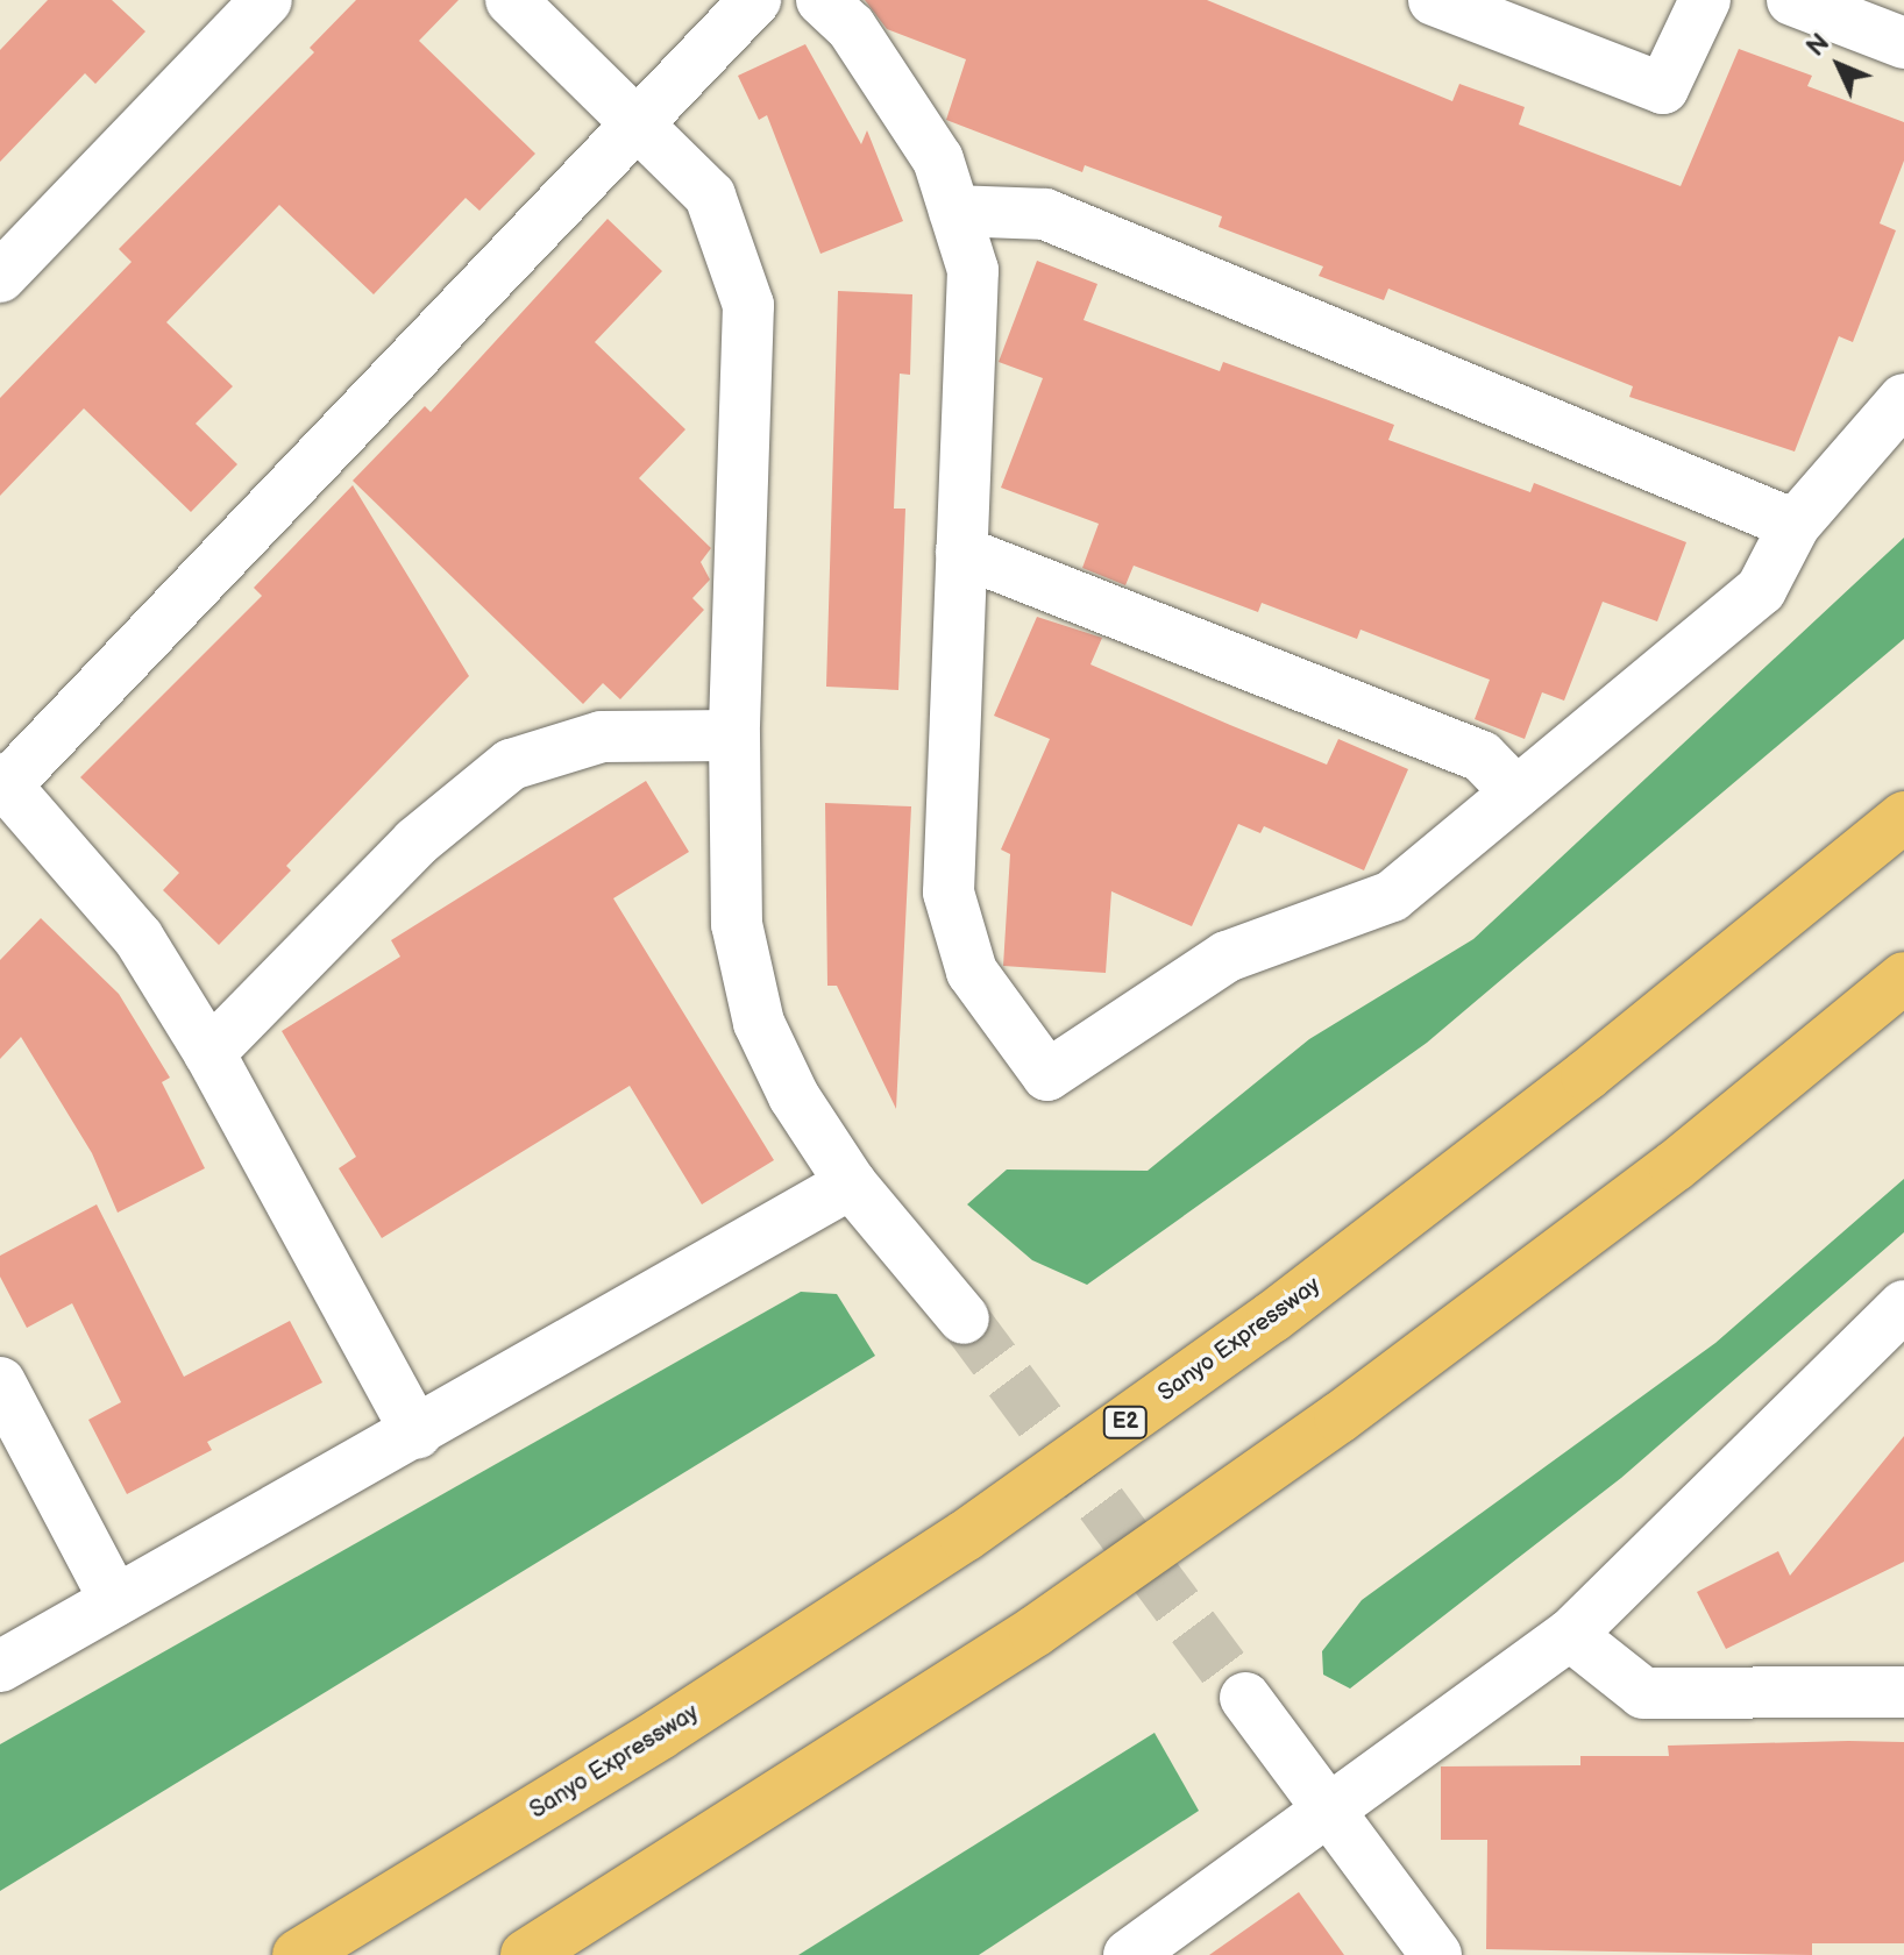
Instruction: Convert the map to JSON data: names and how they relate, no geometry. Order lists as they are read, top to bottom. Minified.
{"streets":{"highway":["Sanyo Expressway","E2"]},"north":"top left"}
